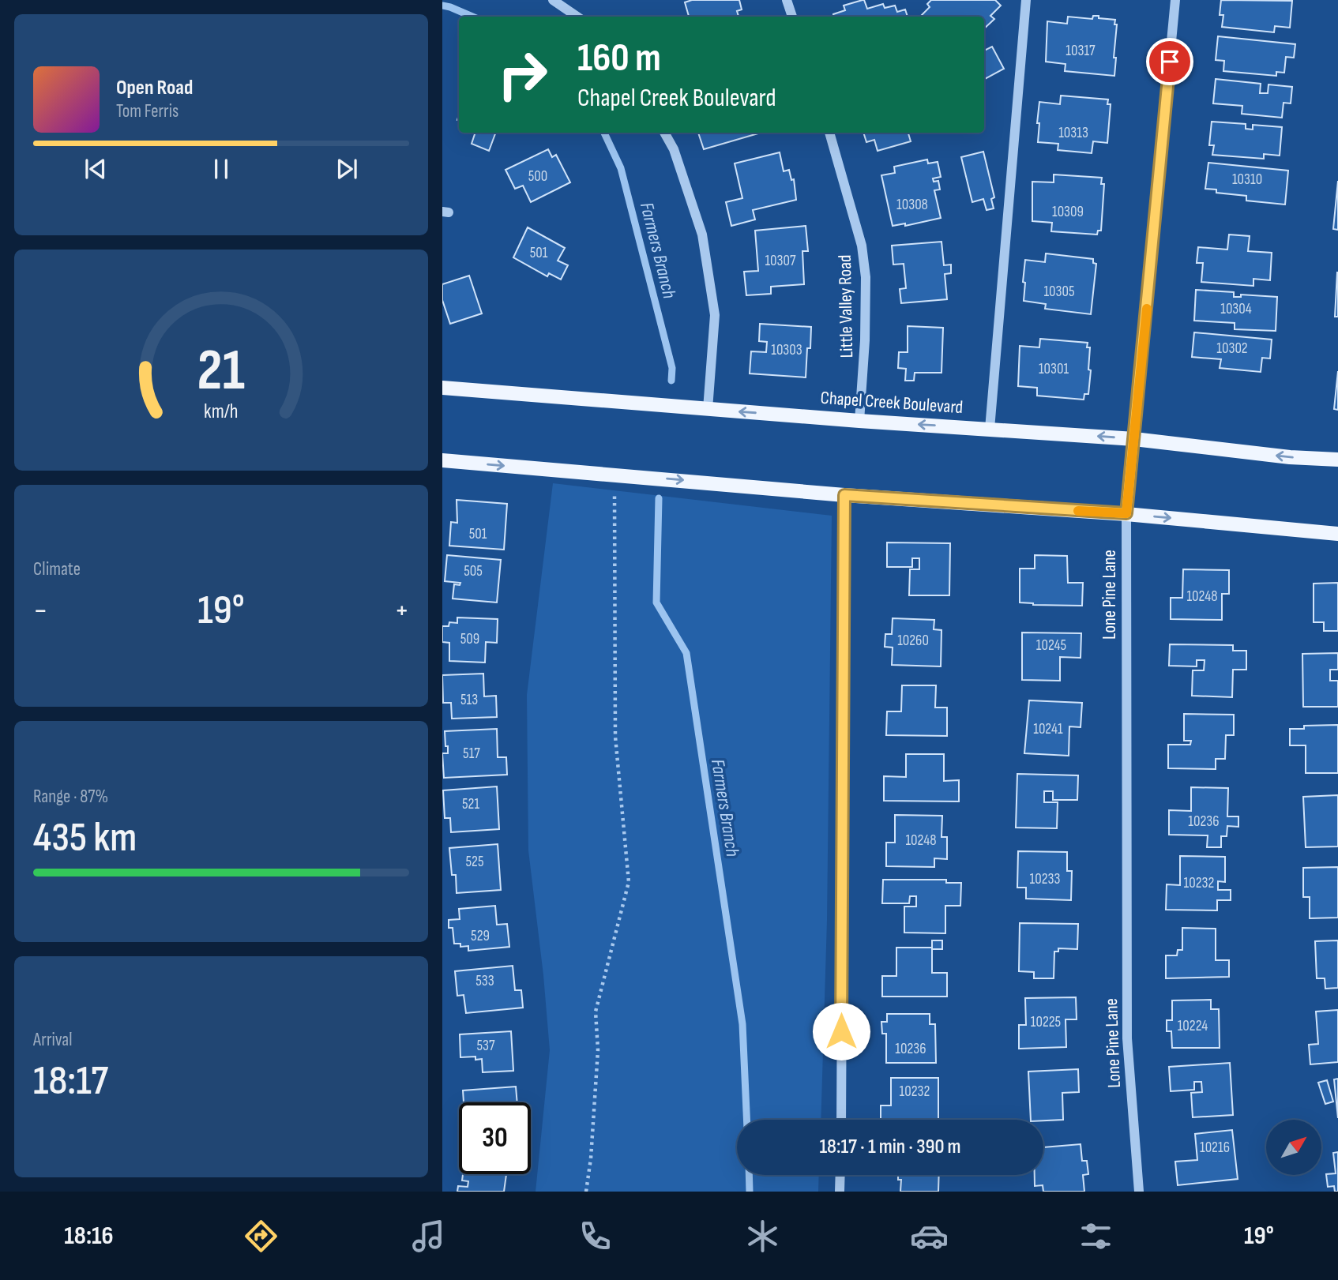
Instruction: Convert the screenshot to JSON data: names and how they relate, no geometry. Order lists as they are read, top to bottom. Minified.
{"streets":{"main road":["Chapel Creek Boulevard"],"street":["Little Valley Road","Lone Pine Lane"]},"crossings":[["Little Valley Road","Chapel Creek Boulevard"],["Chapel Creek Boulevard","Lone Pine Lane"]],"water":["Farmers Branch"],"house_numbers":["10317","10313","500","10310","10308","10309","501","10307","10305","10304","10302","10303","10301","501","505","10248","509","10260","10245","513","10241","517","521","10236","10248","525","10233","10232","529","533","10225","10224","537","10236","10232","10216"],"north":"top right","page":{"turn":["160 m","Chapel Creek Boulevard"],"song":["Open Road","Tom Ferris"],"tile":["Climate",["Range · 87%","435 km"],["Arrival","18:17"]],"heat":["−","19°","+"],"limit":"30","trip":"18:17 · 1 min · 390 m","tabs":["18:16","19°"],"gauge":["21","km/h"]}}
